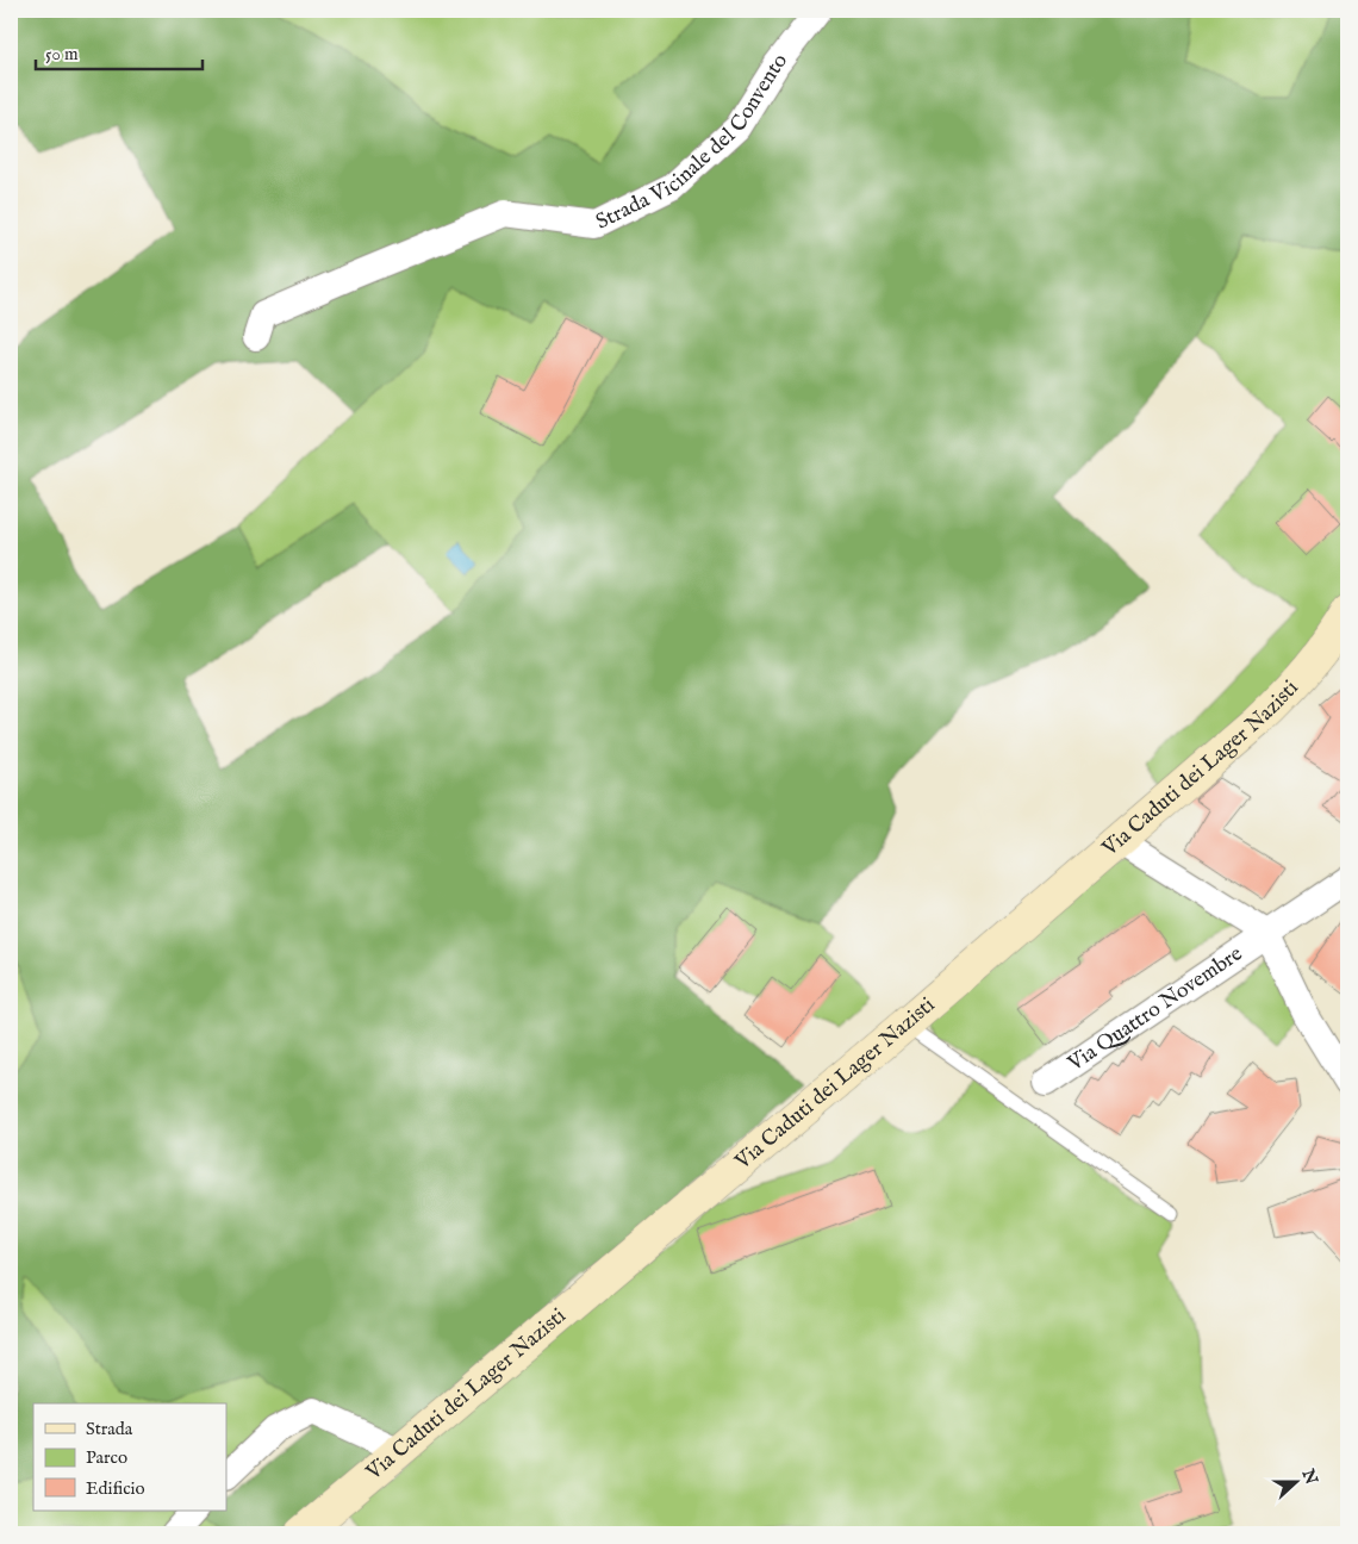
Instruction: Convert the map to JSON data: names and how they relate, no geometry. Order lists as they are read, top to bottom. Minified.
{"streets":{"main road":["Via Caduti dei Lager Nazisti"],"street":["Strada Vicinale del Convento","Via Quattro Novembre"]},"crossings":[["Via Caduti dei Lager Nazisti","Via Quattro Novembre"]],"legend":["Strada","Parco","Edificio"],"scale_bar":"50 m","north":"right"}
